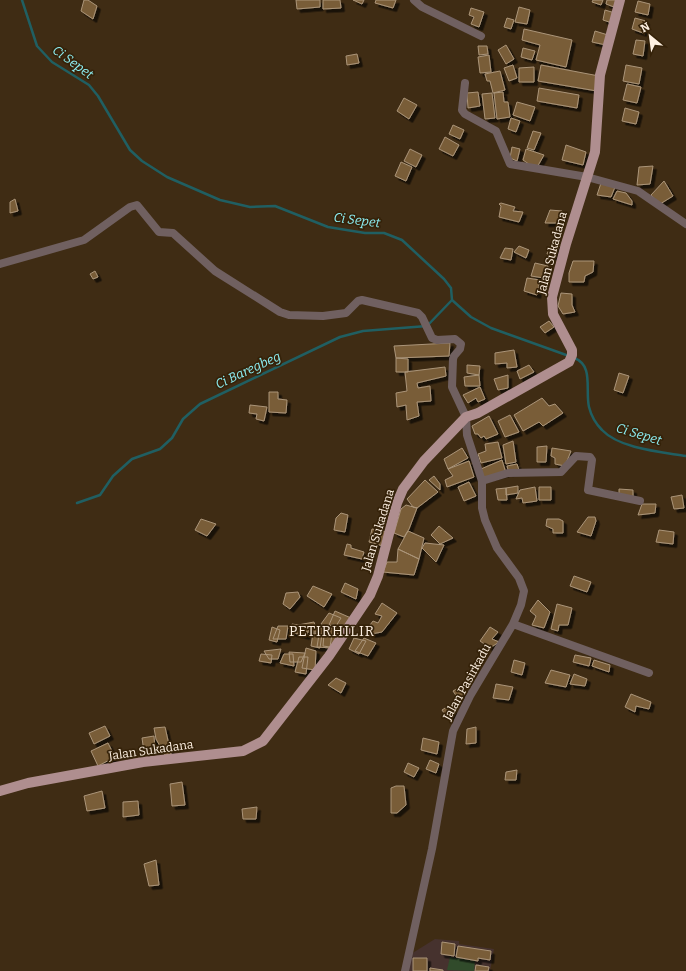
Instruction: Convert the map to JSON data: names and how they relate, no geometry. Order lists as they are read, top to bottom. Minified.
{"streets":{"main road":["Jalan Sukadana"],"street":["Jalan Pasirkadu"]},"crossings":[["Jalan Sukadana","Jalan Pasirkadu"]],"districts":["PETIRHILIR"],"water":["Ci Sepet","Ci Baregbeg"],"north":"top left"}
